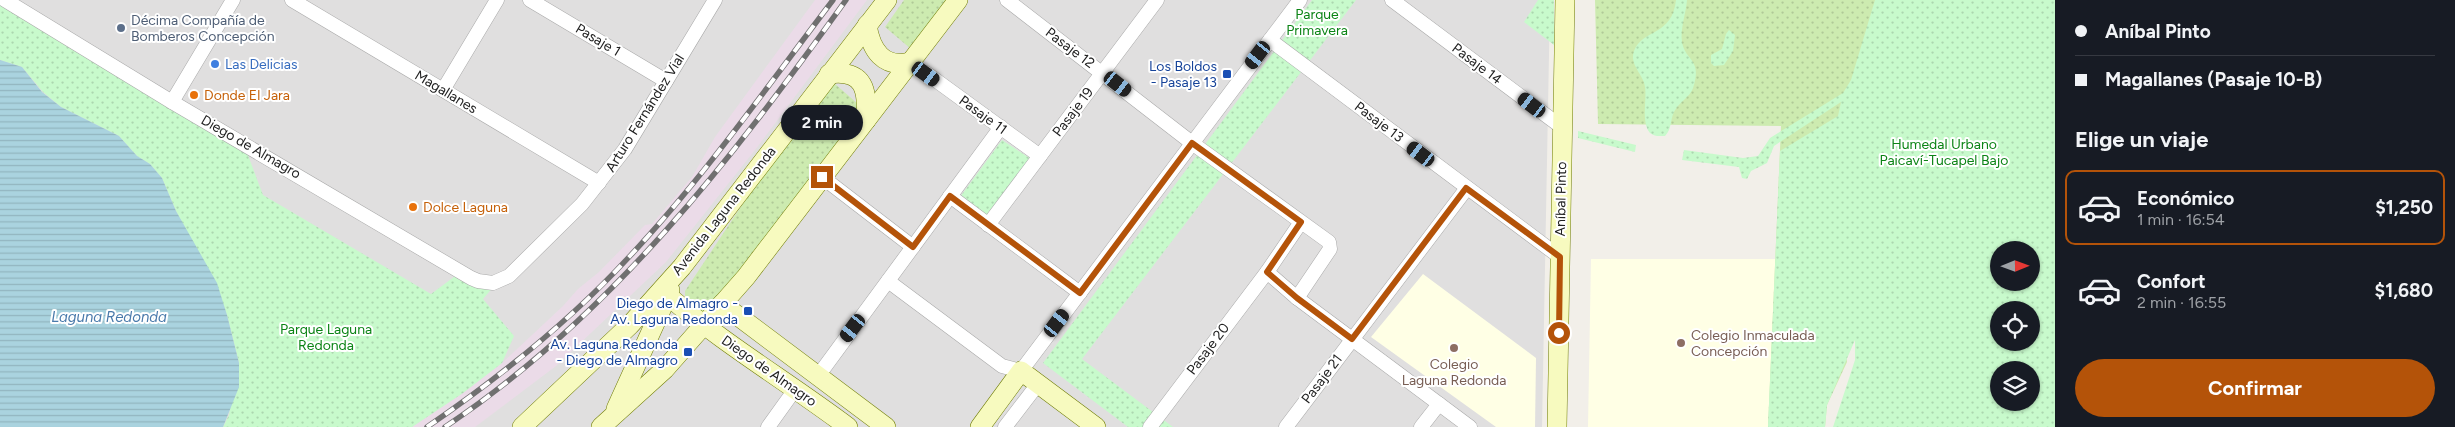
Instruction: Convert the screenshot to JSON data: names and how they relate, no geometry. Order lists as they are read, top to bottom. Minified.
{"streets":{"main road":["Diego de Almagro","Aníbal Pinto","Avenida Laguna Redonda"],"street":["Pasaje 1","Pasaje 12","Pasaje 14","Magallanes","Pasaje 19","Arturo Fernández Vial","Pasaje 11","Pasaje 13","Pasaje 20","Pasaje 21"]},"crossings":[["Pasaje 1","Arturo Fernández Vial"],["Pasaje 12","Pasaje 19"],["Pasaje 14","Aníbal Pinto"],["Magallanes","Arturo Fernández Vial"],["Pasaje 19","Pasaje 11"],["Arturo Fernández Vial","Diego de Almagro"],["Pasaje 13","Aníbal Pinto"],["Pasaje 13","Pasaje 21"]],"water":["Laguna Redonda"],"parks":["Parque Primavera","Humedal Urbano Paicaví-Tucapel Bajo","Parque Laguna Redonda"],"places":{"other":["Décima Compañía de Bomberos Concepción","Las Delicias","Donde El Jara","Dolce Laguna","Colegio Inmaculada Concepción","Colegio Laguna Redonda"],"transit":["Los Boldos - Pasaje 13","Diego de Almagro - Av. Laguna Redonda","Av. Laguna Redonda - Diego de Almagro"]},"north":"right","page":{"banner":["Aníbal Pinto","Magallanes (Pasaje 10-B)"],"bubble":"2 min","heading":"Elige un viaje","list":[{"name":"Económico","note":"1 min · 16:54","value":"$1,250"},{"name":"Confort","note":"2 min · 16:55","value":"$1,680"}],"buttons":"Confirmar"}}
